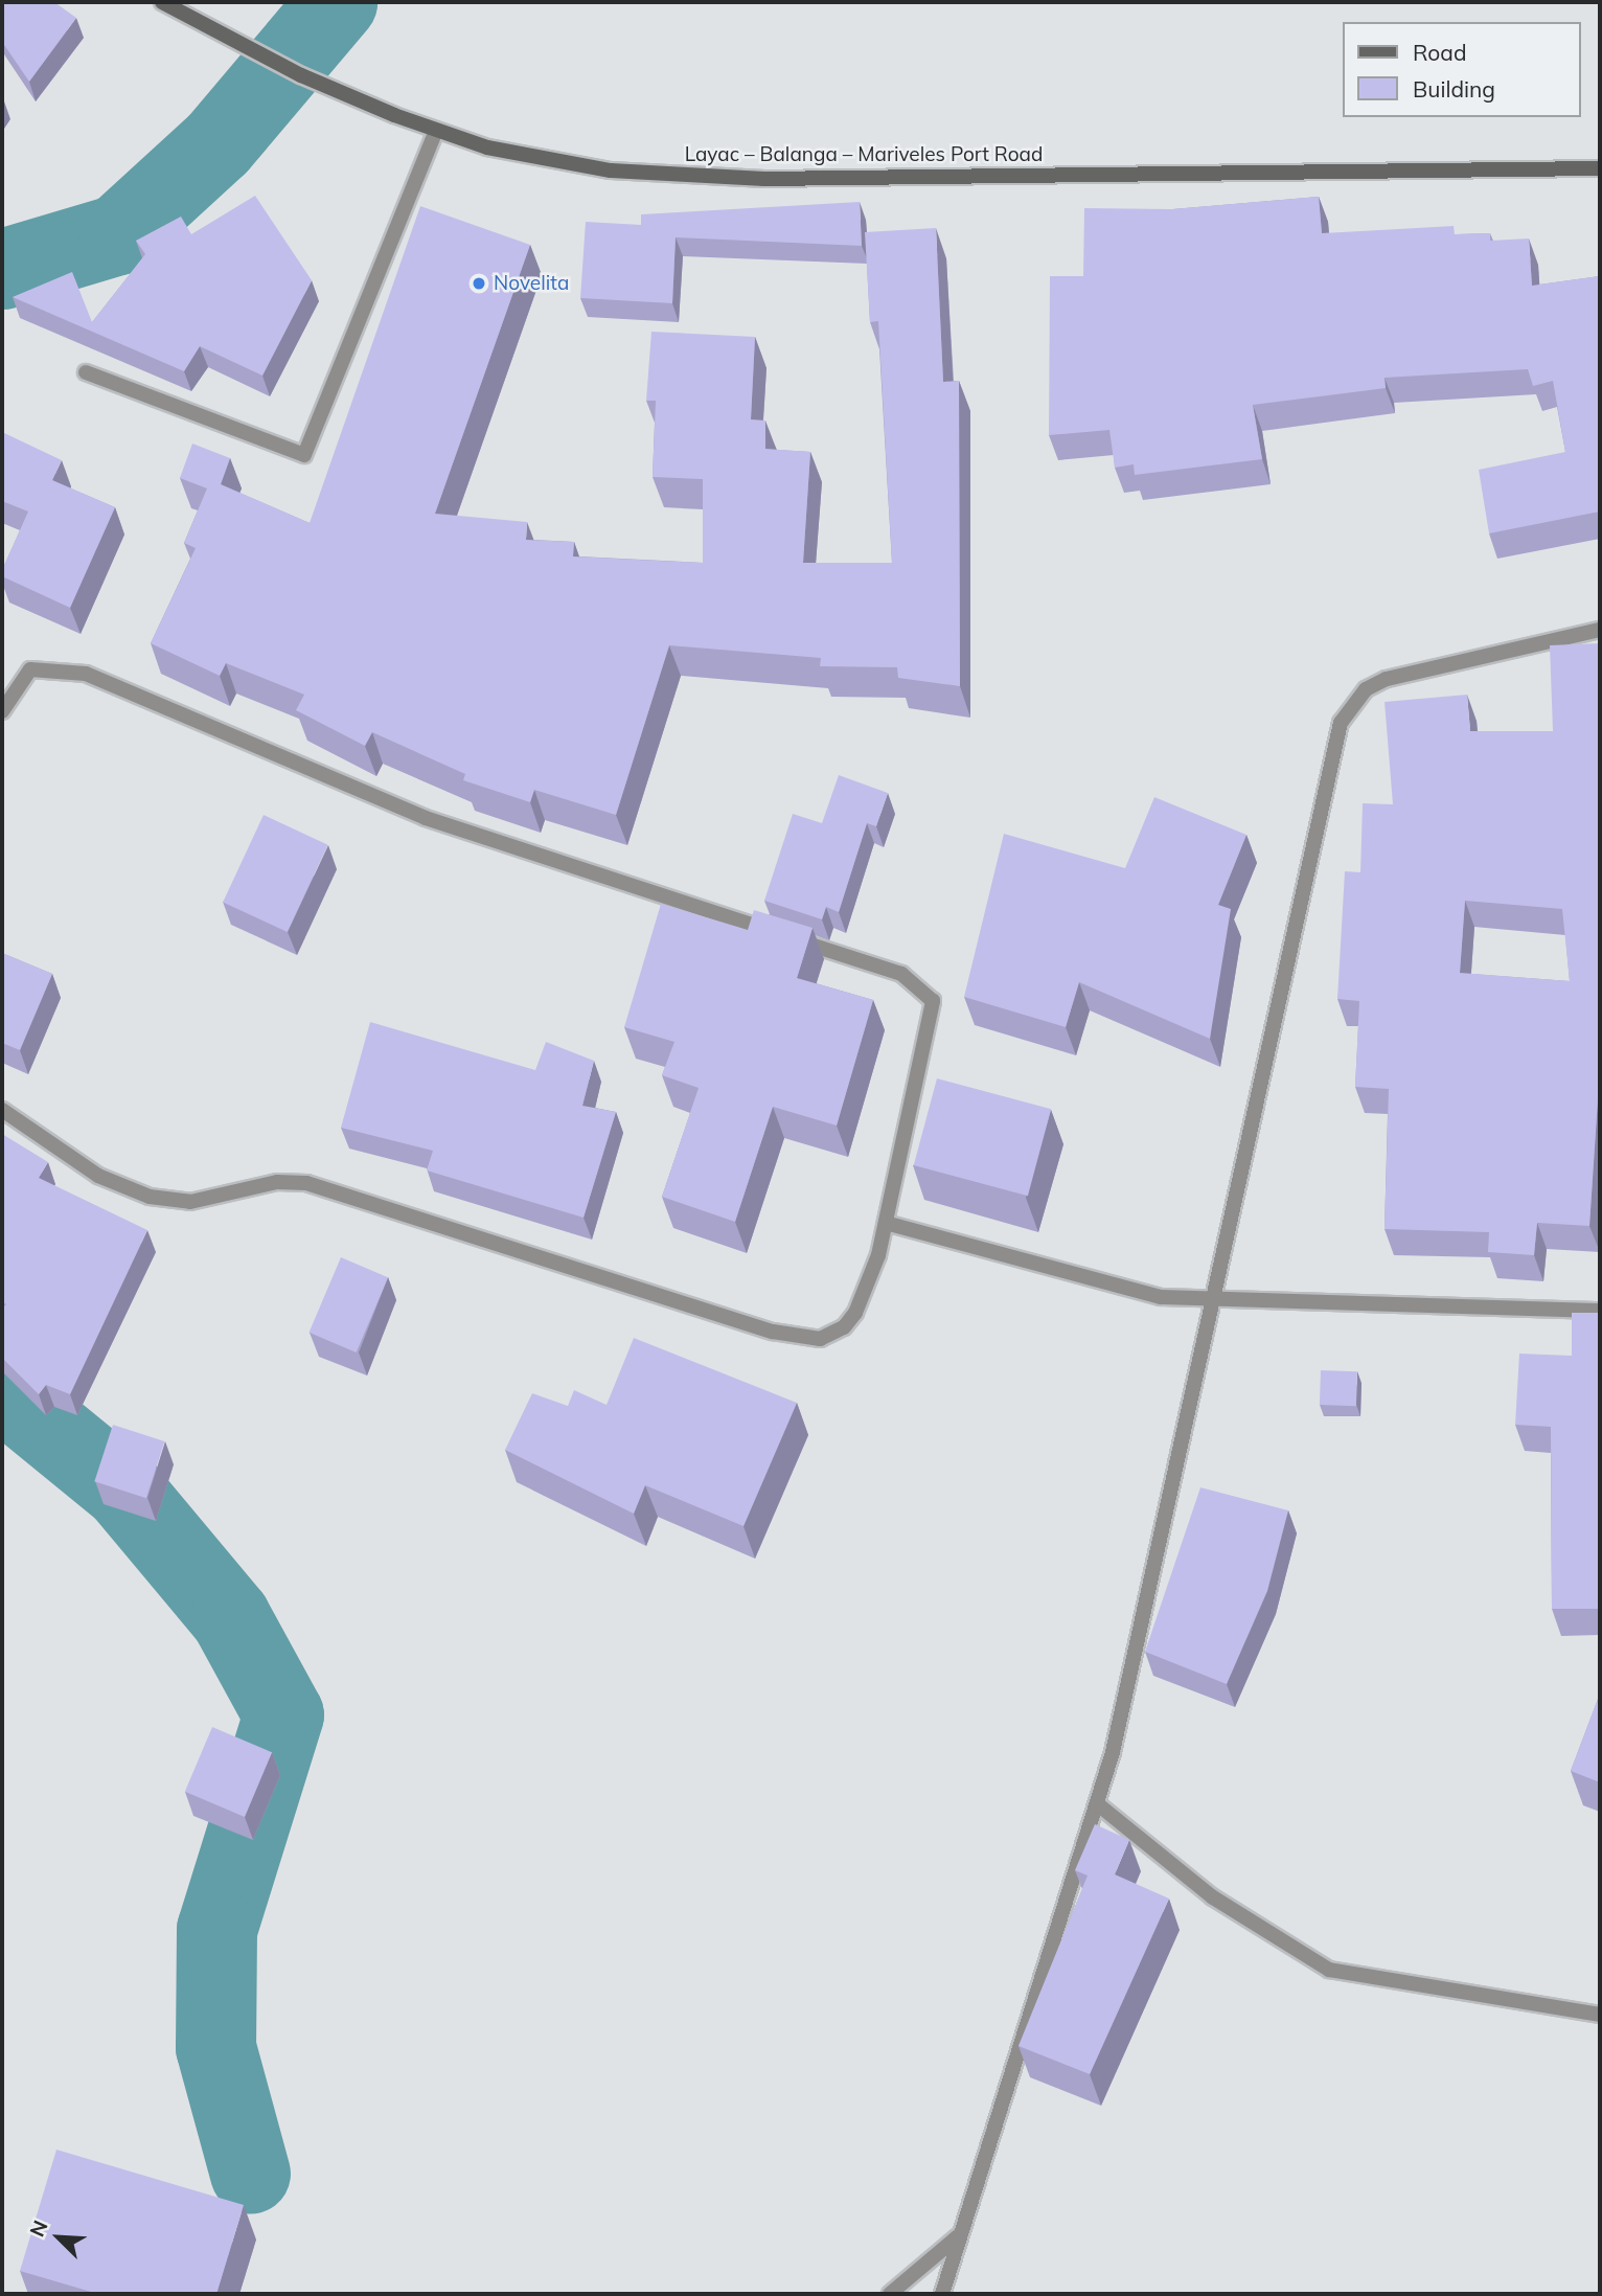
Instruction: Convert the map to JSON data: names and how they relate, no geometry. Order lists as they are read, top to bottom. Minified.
{"streets":{"main road":["Layac – Balanga – Mariveles Port Road"]},"places":["Novelita"],"legend":["Road","Building"],"north":"top left"}
